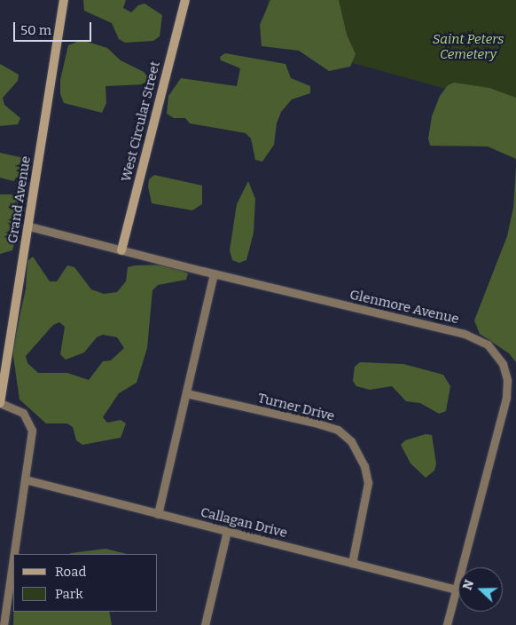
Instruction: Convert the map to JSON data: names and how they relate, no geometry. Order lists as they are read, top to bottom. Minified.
{"streets":{"street":["West Circular Street","Grand Avenue","Glenmore Avenue","Turner Drive","Callagan Drive"]},"crossings":[["West Circular Street","Glenmore Avenue"],["Grand Avenue","Glenmore Avenue"],["Glenmore Avenue","Callagan Drive"],["Turner Drive","Callagan Drive"]],"parks":["Saint Peters Cemetery"],"legend":["Road","Park"],"scale_bar":"50 m","north":"left"}
